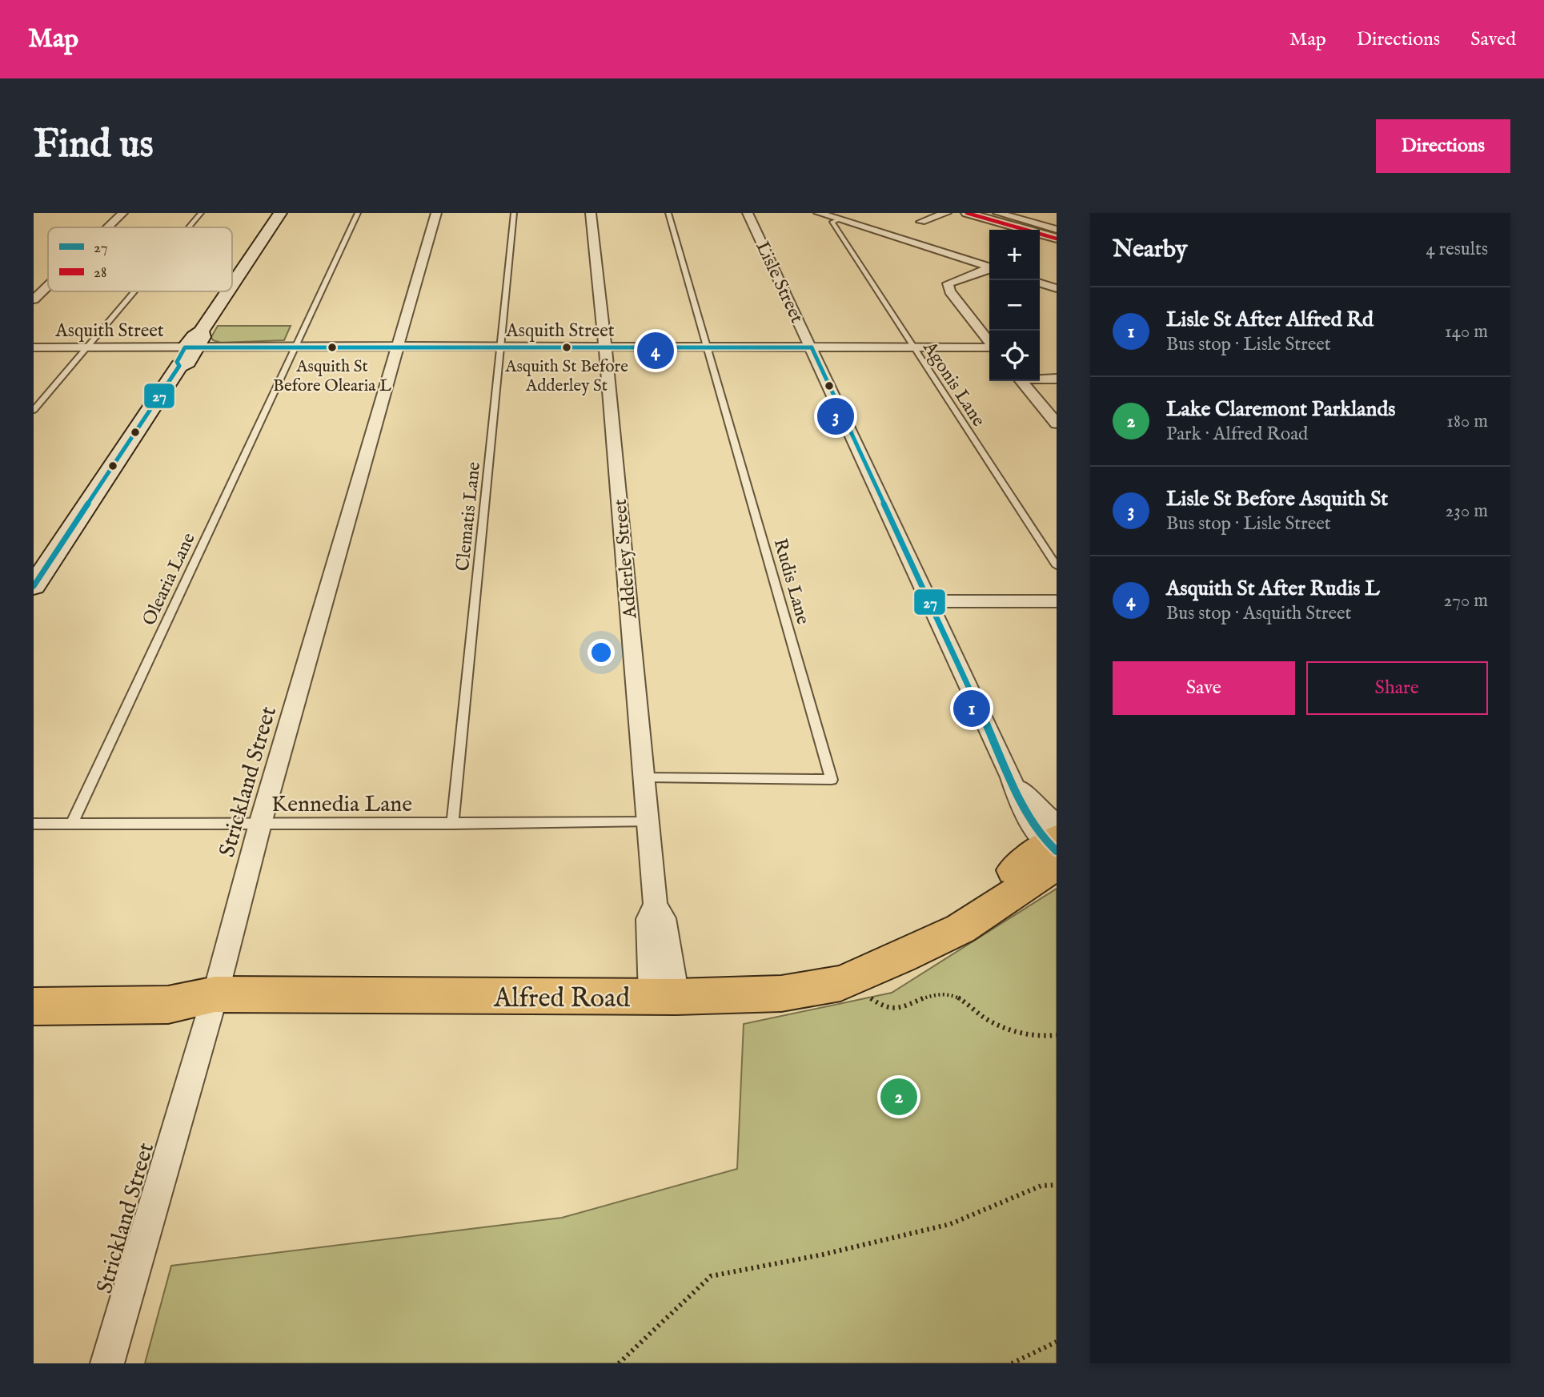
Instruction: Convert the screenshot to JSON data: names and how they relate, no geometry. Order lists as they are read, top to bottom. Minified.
{"streets":{"main road":["Alfred Road"],"street":["Lisle Street","Asquith Street","Adderley Street","Strickland Street"],"lane":["Agonis Lane","Clematis Lane","Olearia Lane","Rudis Lane","Kennedia Lane"]},"crossings":[["Lisle Street","Asquith Street"],["Lisle Street","Alfred Road"],["Asquith Street","Agonis Lane"],["Asquith Street","Clematis Lane"],["Asquith Street","Adderley Street"],["Asquith Street","Olearia Lane"],["Asquith Street","Rudis Lane"],["Asquith Street","Strickland Street"],["Clematis Lane","Kennedia Lane"],["Adderley Street","Rudis Lane"],["Adderley Street","Kennedia Lane"],["Adderley Street","Alfred Road"],["Olearia Lane","Kennedia Lane"],["Strickland Street","Kennedia Lane"],["Strickland Street","Alfred Road"]],"places":["Asquith St Before Olearia L","Asquith St Before Adderley St"],"lines":["transit line 28","transit line 27"],"legend":["27","28"],"page":{"header":"Map","nav":["Map","Directions","Saved"],"buttons":["Directions",["Save","Share"]],"title":"Find us","heading":["Nearby","4 results"],"map_buttons":["+","−"],"list":[{"mark":"1","name":"Lisle St After Alfred Rd","note":"Bus stop · Lisle Street","value":"140 m"},{"mark":"2","name":"Lake Claremont Parklands","note":"Park · Alfred Road","value":"180 m"},{"mark":"3","name":"Lisle St Before Asquith St","note":"Bus stop · Lisle Street","value":"230 m"},{"mark":"4","name":"Asquith St After Rudis L","note":"Bus stop · Asquith Street","value":"270 m"}],"pins":["4","3","1","2"]}}
